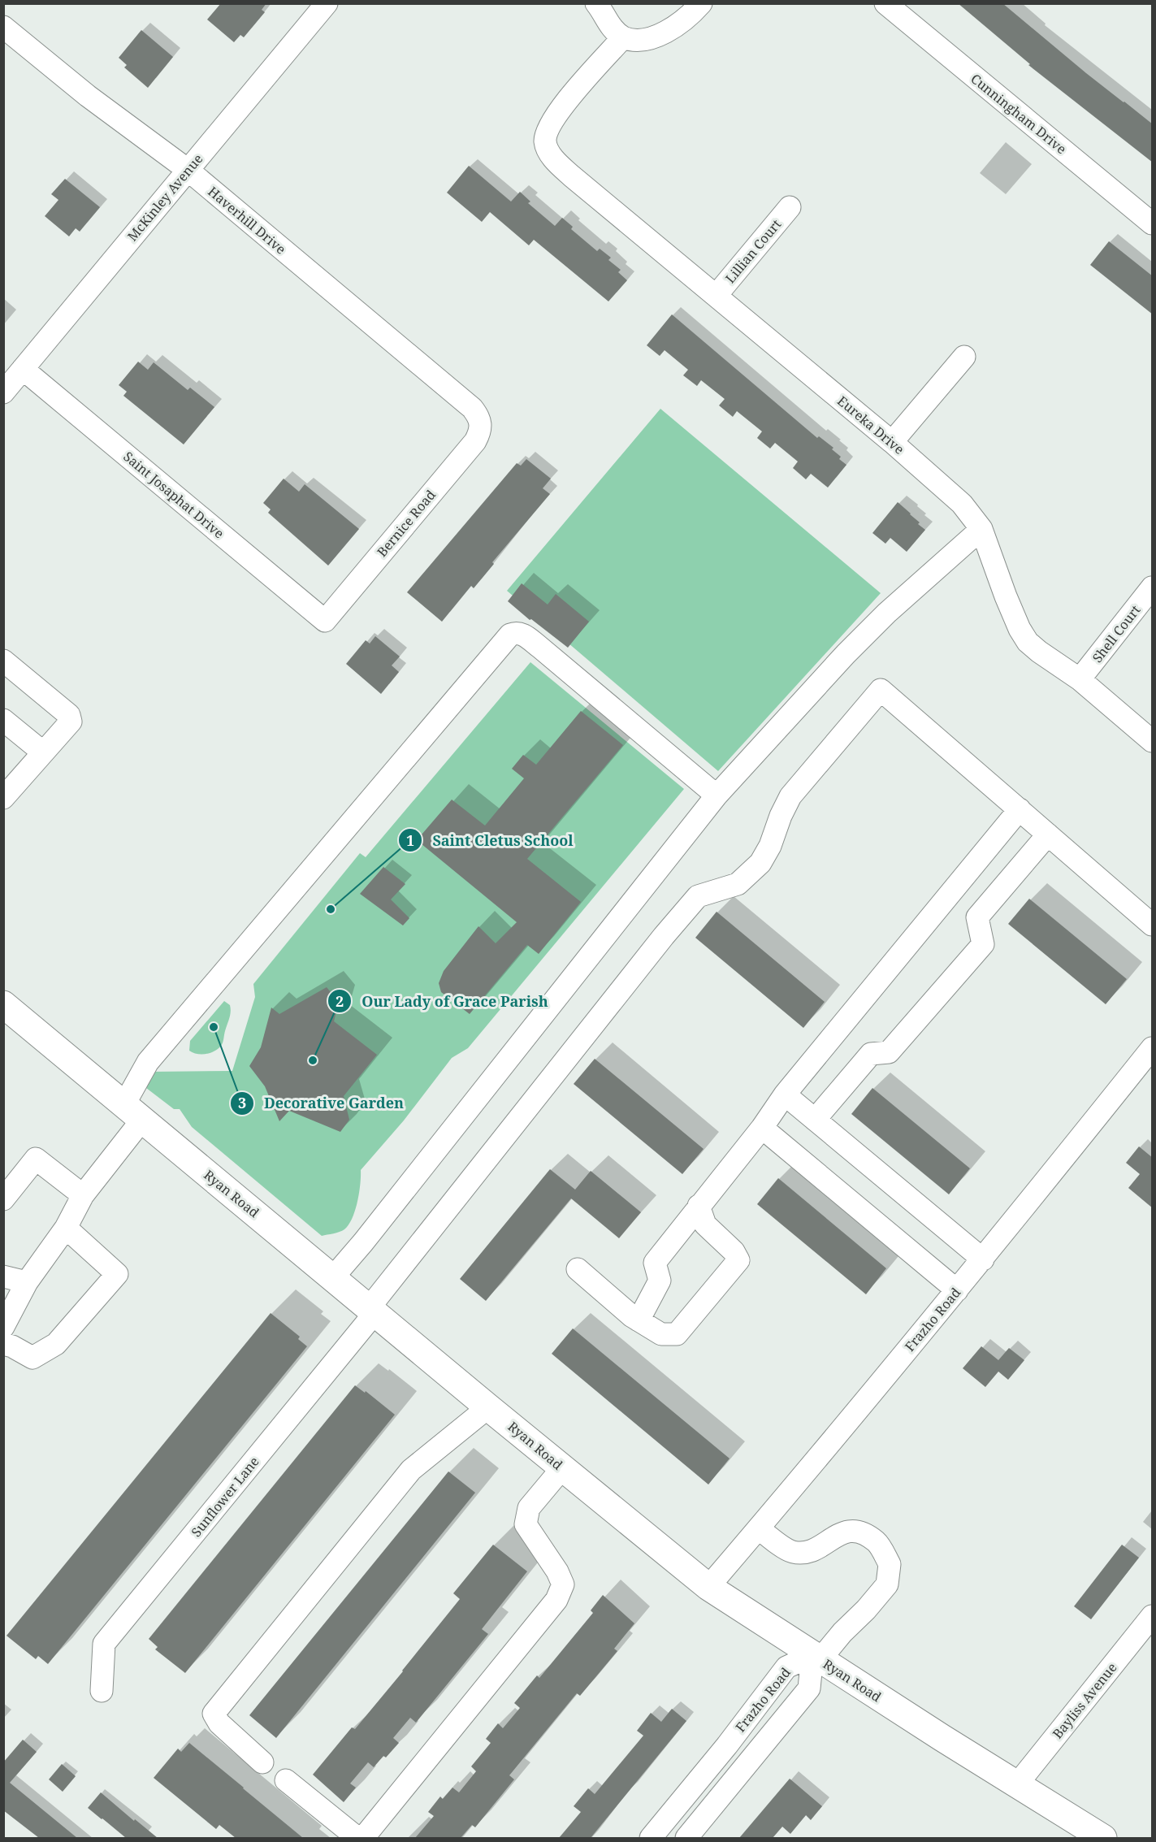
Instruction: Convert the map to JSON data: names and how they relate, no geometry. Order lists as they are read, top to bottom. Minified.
{"streets":{"main road":["Ryan Road"],"street":["Cunningham Drive","McKinley Avenue","Haverhill Drive","Lillian Court","Eureka Drive","Saint Josaphat Drive","Bernice Road","Shell Court","Frazho Road","Sunflower Lane","Bayliss Avenue"]},"crossings":[["McKinley Avenue","Haverhill Drive"],["McKinley Avenue","Saint Josaphat Drive"],["Haverhill Drive","Bernice Road"],["Lillian Court","Eureka Drive"],["Eureka Drive","Shell Court"],["Saint Josaphat Drive","Bernice Road"],["Ryan Road","Frazho Road"],["Ryan Road","Sunflower Lane"],["Ryan Road","Bayliss Avenue"]],"places":["Saint Cletus School","Decorative Garden","Our Lady of Grace Parish"]}
